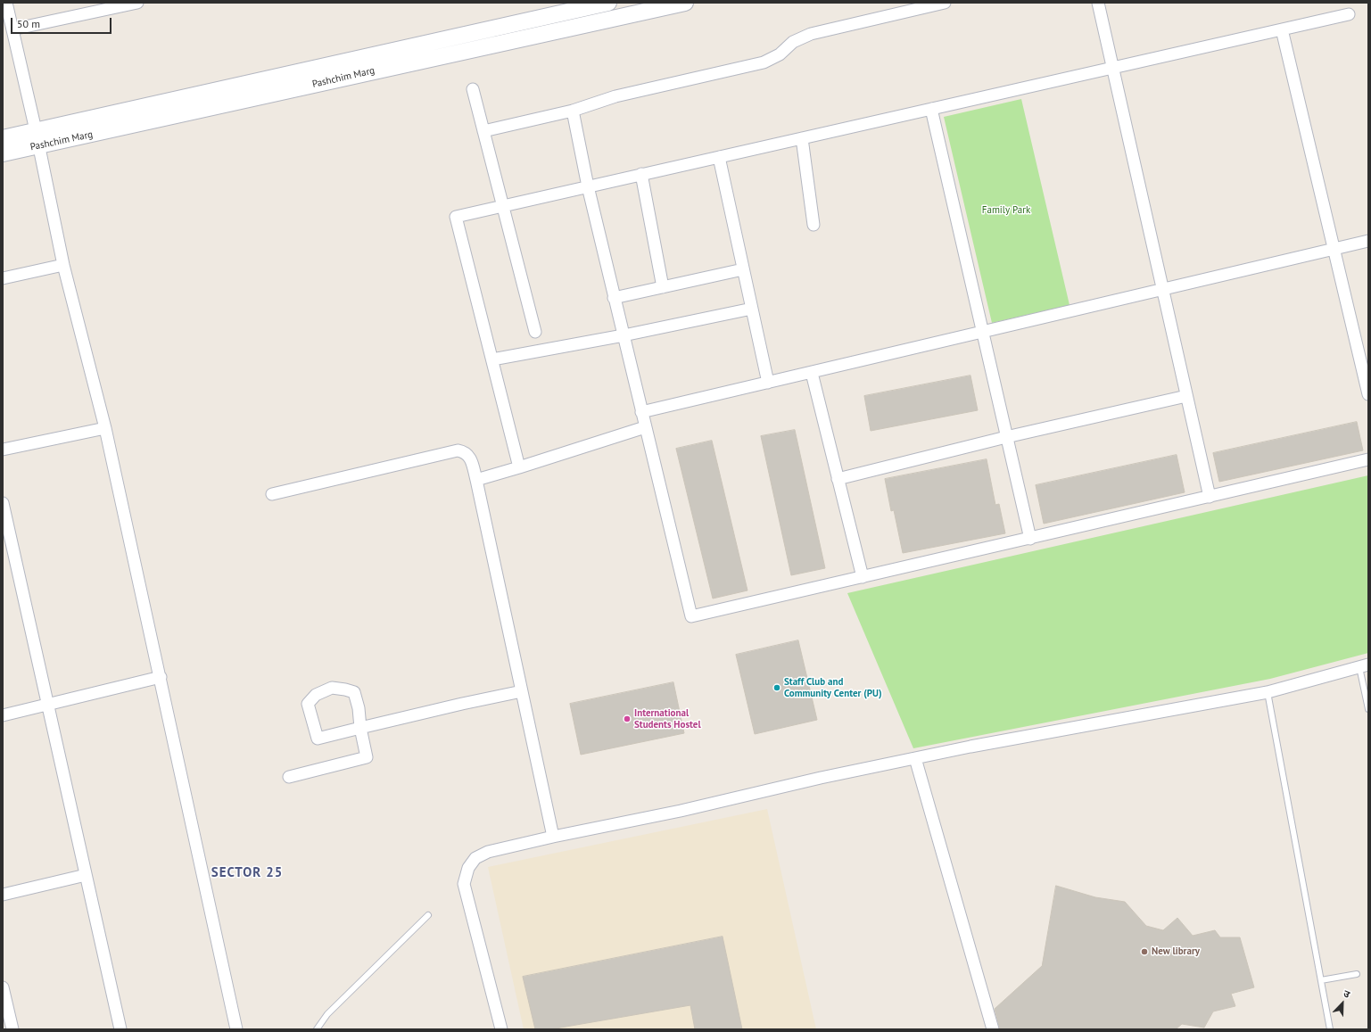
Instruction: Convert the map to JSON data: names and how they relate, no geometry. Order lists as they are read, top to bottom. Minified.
{"streets":{"main road":["Pashchim Marg"]},"districts":["SECTOR 25"],"parks":["Family Park"],"places":["Staff Club and Community Center (PU)","International Students Hostel","New library"],"scale_bar":"50 m","north":"top right"}
